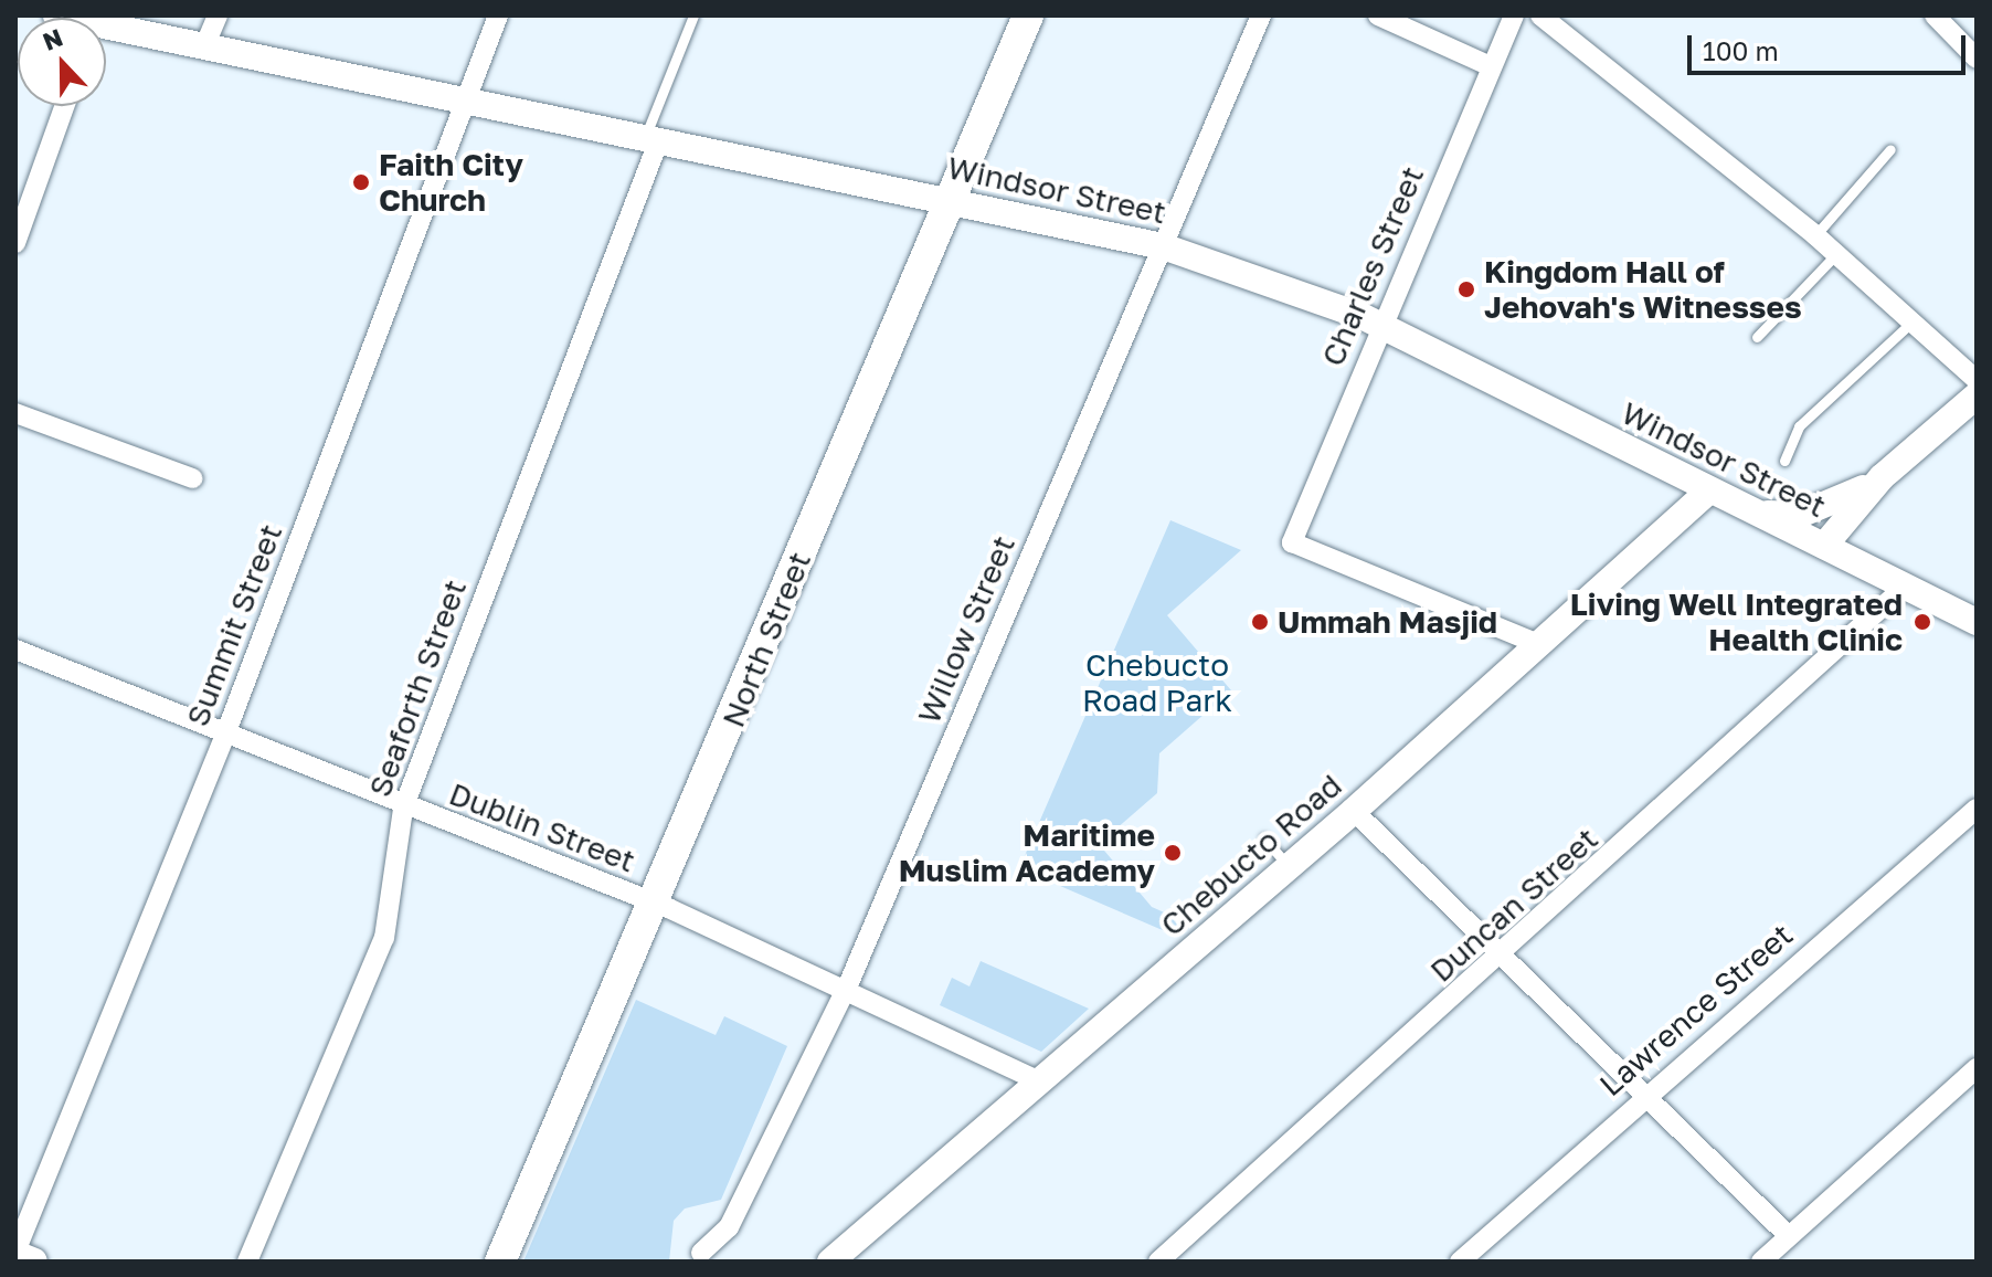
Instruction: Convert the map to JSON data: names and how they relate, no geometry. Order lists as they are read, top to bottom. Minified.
{"streets":{"main road":["North Street"],"street":["Windsor Street","Charles Street","Summit Street","Willow Street","Seaforth Street","Dublin Street","Chebucto Road","Duncan Street","Lawrence Street"]},"crossings":[["Windsor Street","Charles Street"],["Windsor Street","Summit Street"],["Windsor Street","Willow Street"],["Windsor Street","North Street"],["Windsor Street","Seaforth Street"],["Windsor Street","Chebucto Road"],["Windsor Street","Duncan Street"],["Charles Street","Chebucto Road"],["Summit Street","Dublin Street"],["Willow Street","Dublin Street"],["North Street","Dublin Street"],["Seaforth Street","Dublin Street"],["Dublin Street","Chebucto Road"]],"parks":["Chebucto Road Park"],"places":["Faith City Church","Kingdom Hall of Jehovah's Witnesses","Ummah Masjid","Living Well Integrated Health Clinic","Maritime Muslim Academy"],"scale_bar":"100 m","north":"top"}
